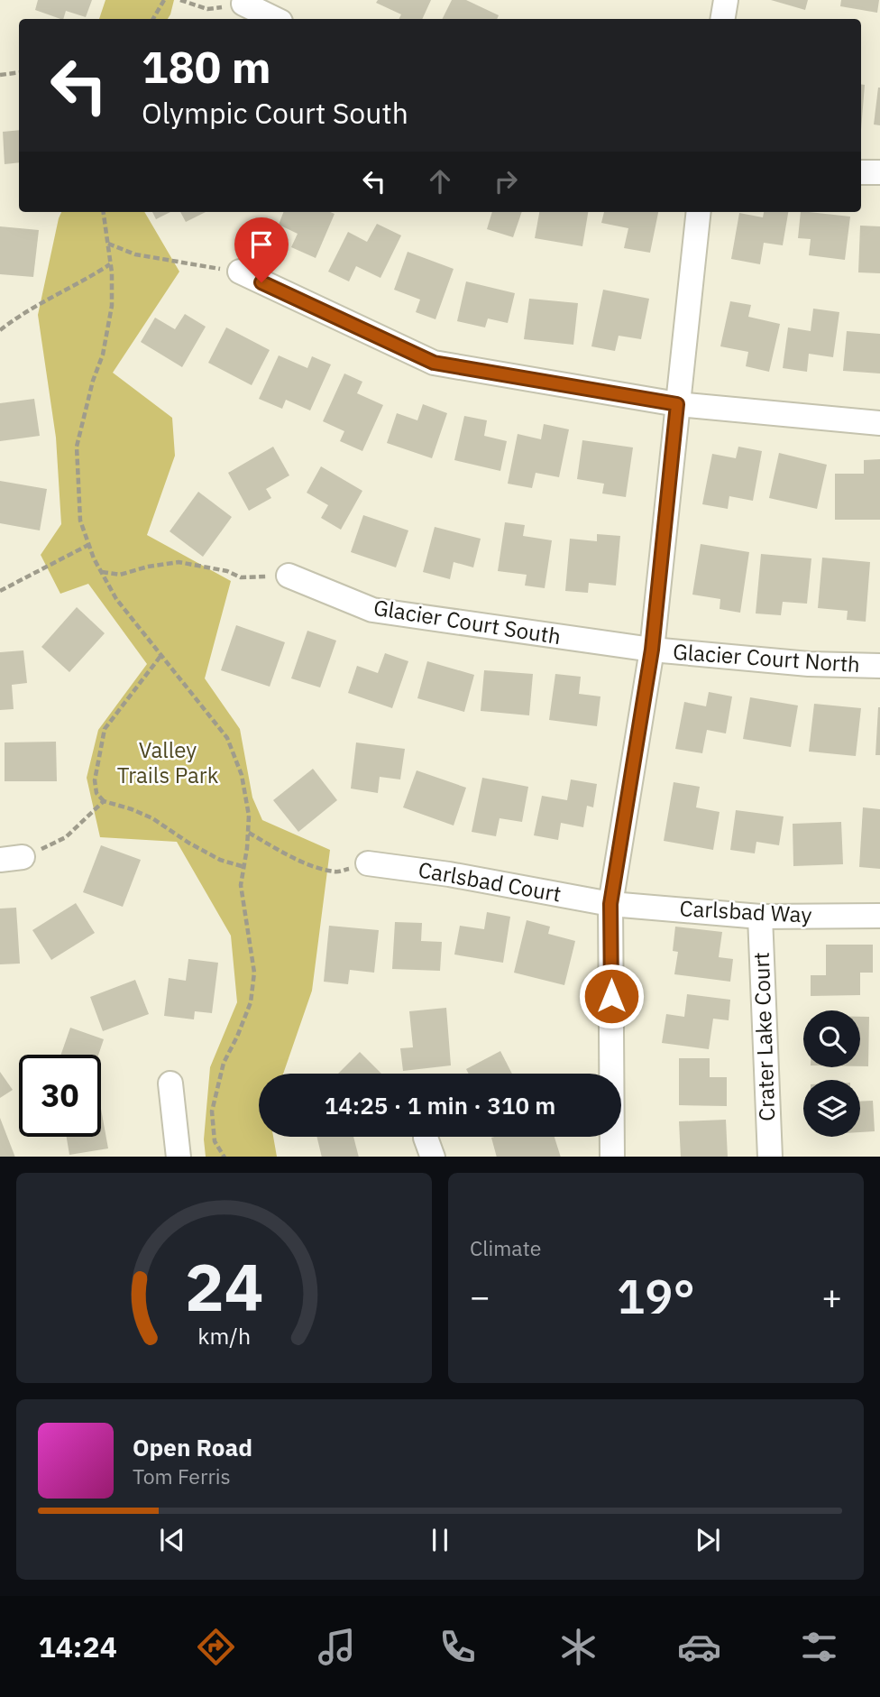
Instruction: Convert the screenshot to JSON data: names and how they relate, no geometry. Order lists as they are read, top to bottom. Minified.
{"streets":{"street":["Glacier Court South","Glacier Court North","Carlsbad Court","Carlsbad Way","Crater Lake Court"]},"crossings":[["Glacier Court South","Glacier Court North"],["Carlsbad Court","Carlsbad Way"],["Carlsbad Way","Crater Lake Court"]],"parks":["Valley Trails Park"],"page":{"turn":["180 m","Olympic Court South"],"limit":"30","trip":"14:25 · 1 min · 310 m","tile":"Climate","heat":["−","19°","+"],"song":["Open Road","Tom Ferris"],"tabs":"14:24","gauge":["24","km/h"]}}
